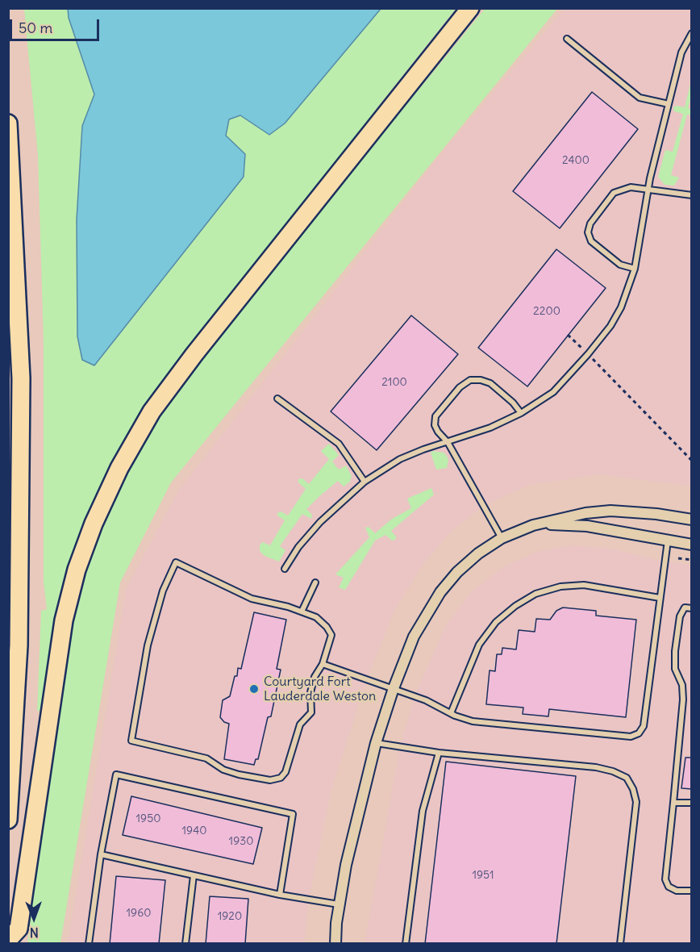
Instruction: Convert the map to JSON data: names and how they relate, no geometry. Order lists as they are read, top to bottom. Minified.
{"places":["Courtyard Fort Lauderdale Weston"],"house_numbers":["2400","2200","2100","1950","1940","1930","1951","1960","1920"],"scale_bar":"50 m","north":"bottom"}
